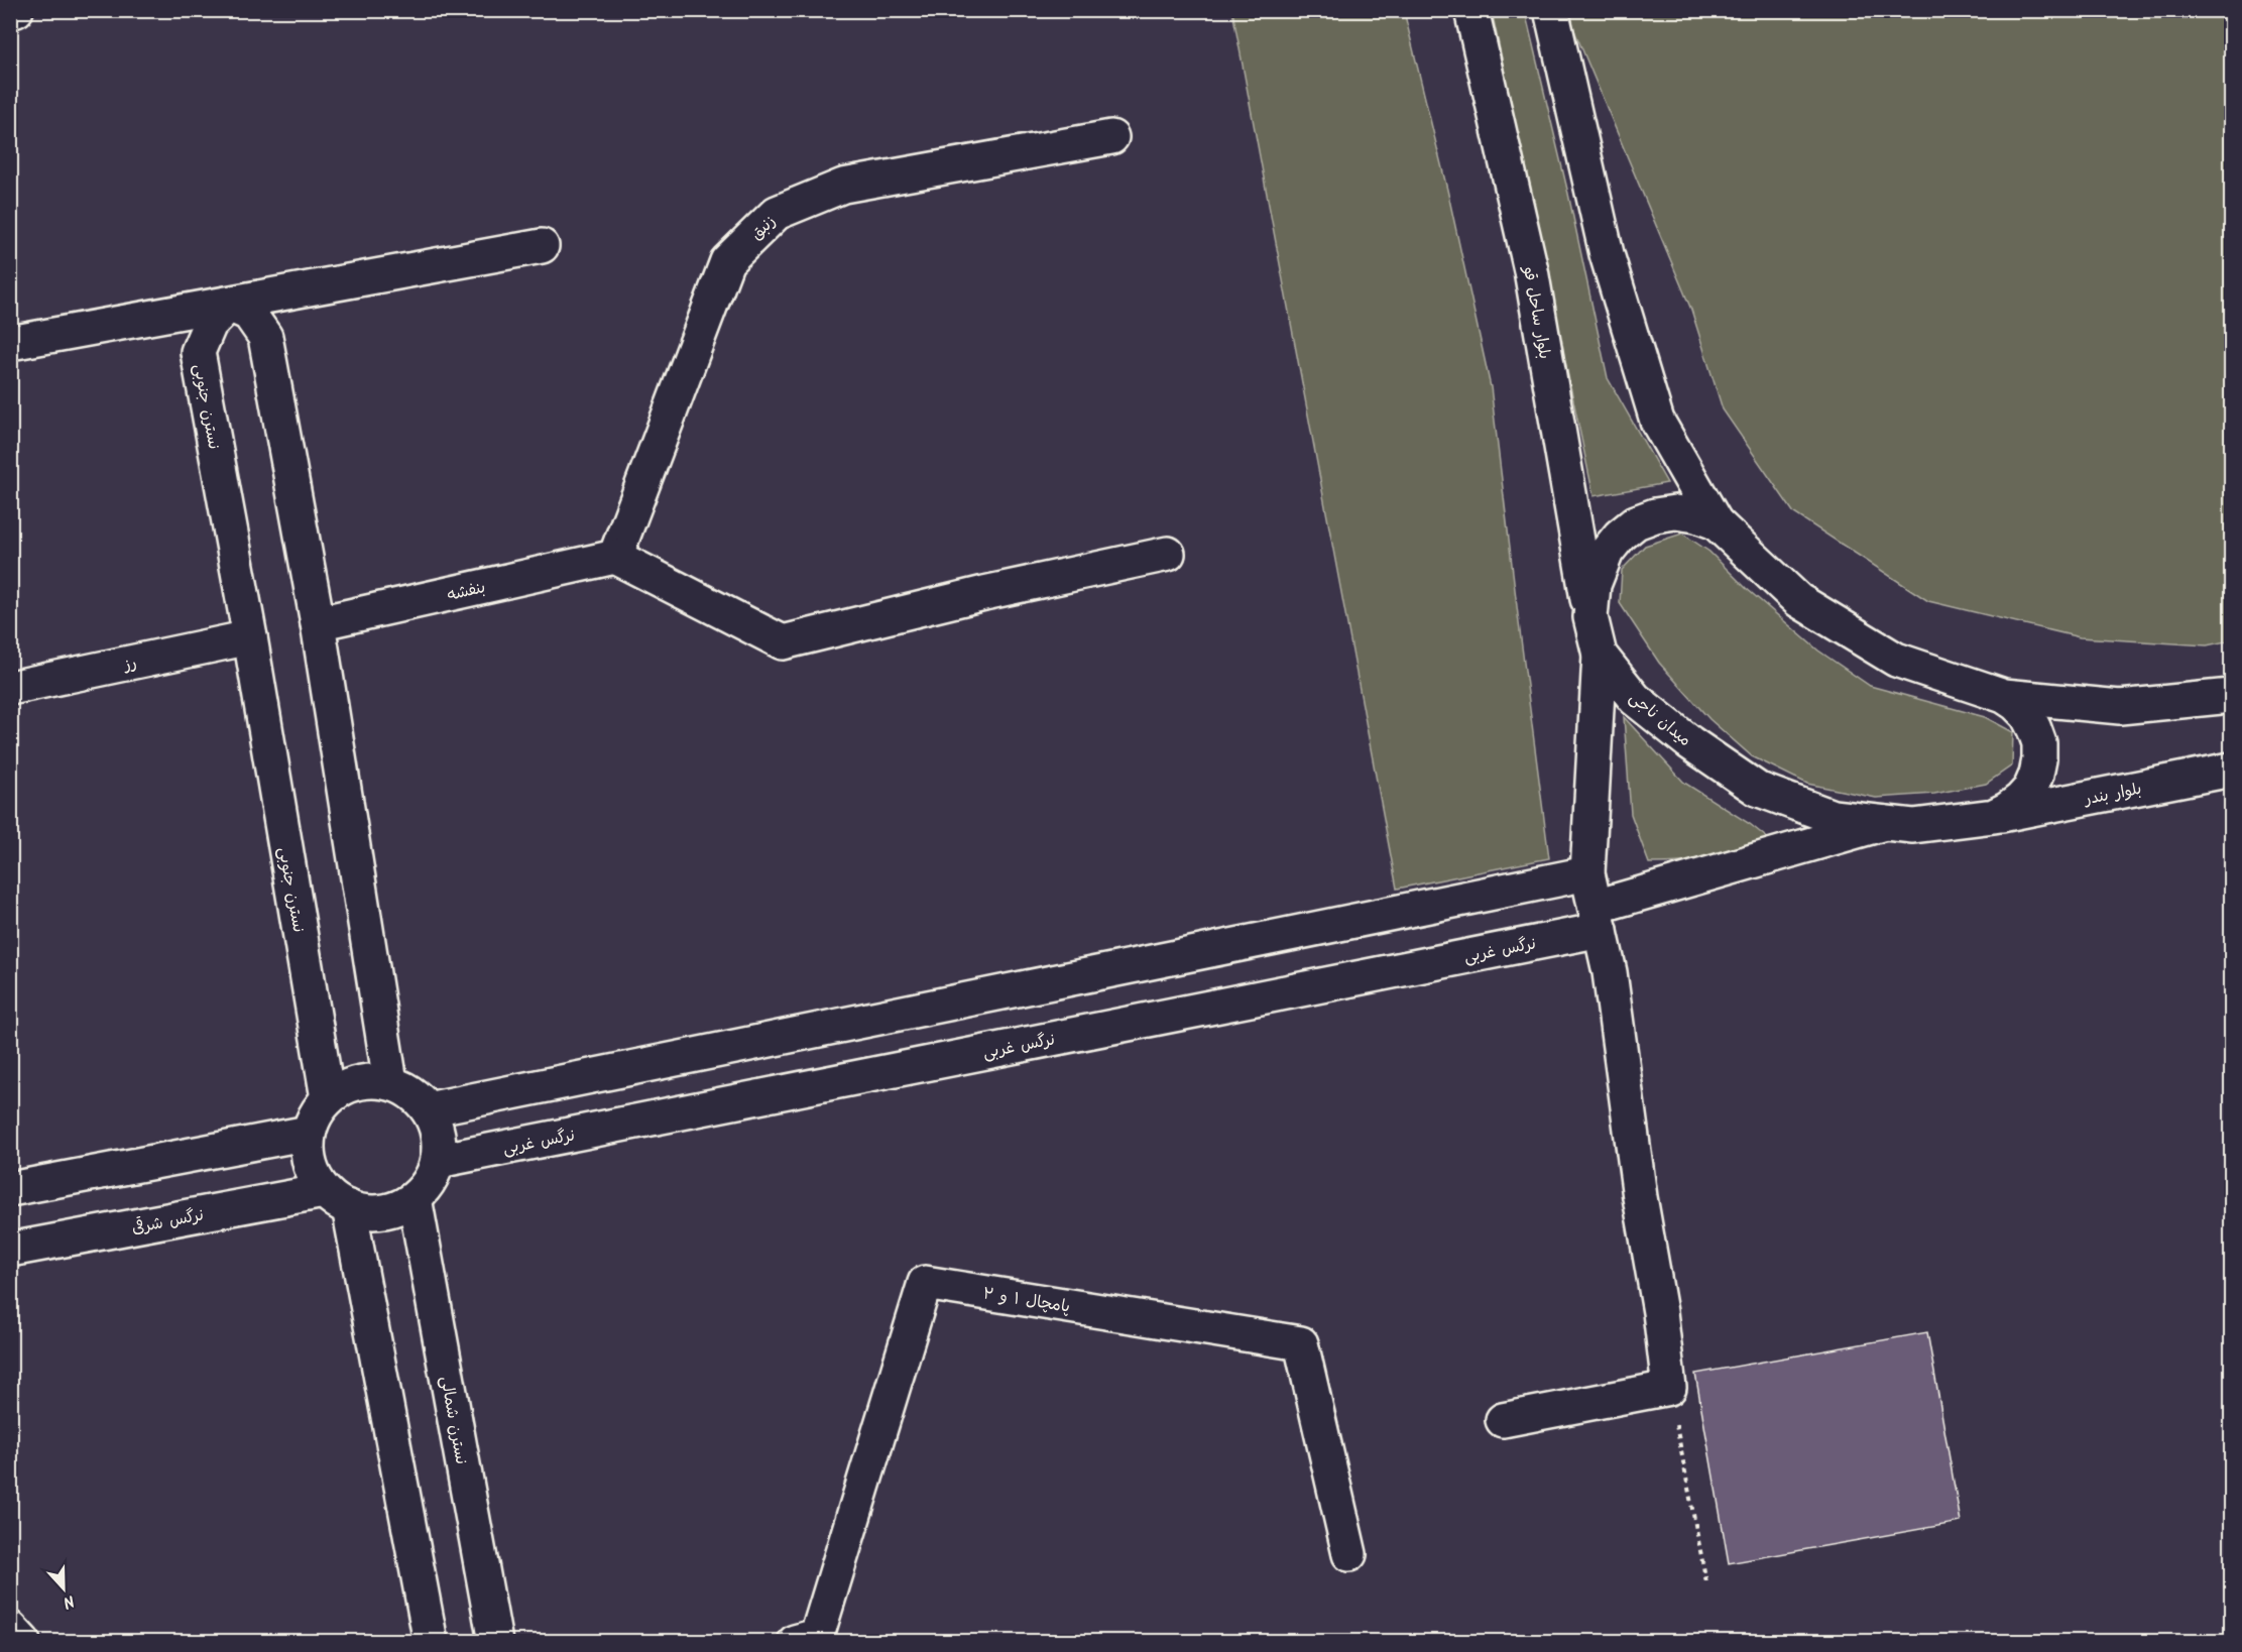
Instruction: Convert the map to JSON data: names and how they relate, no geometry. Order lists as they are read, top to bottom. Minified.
{"streets":{"street":["زنبق","بلوار ساحل قو","نسترن جنوبی","بنفشه","رز","میدان ناجی","بلوار بندر","نرگس غربی","نرگس شرقی","پامچال ۱ و ۲","نسترن شمالی"]},"crossings":[["زنبق","بنفشه"],["بلوار ساحل قو","میدان ناجی"],["نسترن جنوبی","رز"],["نسترن جنوبی","نرگس غربی"],["نسترن جنوبی","نرگس شرقی"],["نسترن جنوبی","نسترن شمالی"],["میدان ناجی","بلوار بندر"],["میدان ناجی","نرگس غربی"],["نرگس غربی","نرگس شرقی"],["نرگس غربی","نسترن شمالی"],["نرگس شرقی","نسترن شمالی"]],"north":"bottom"}
